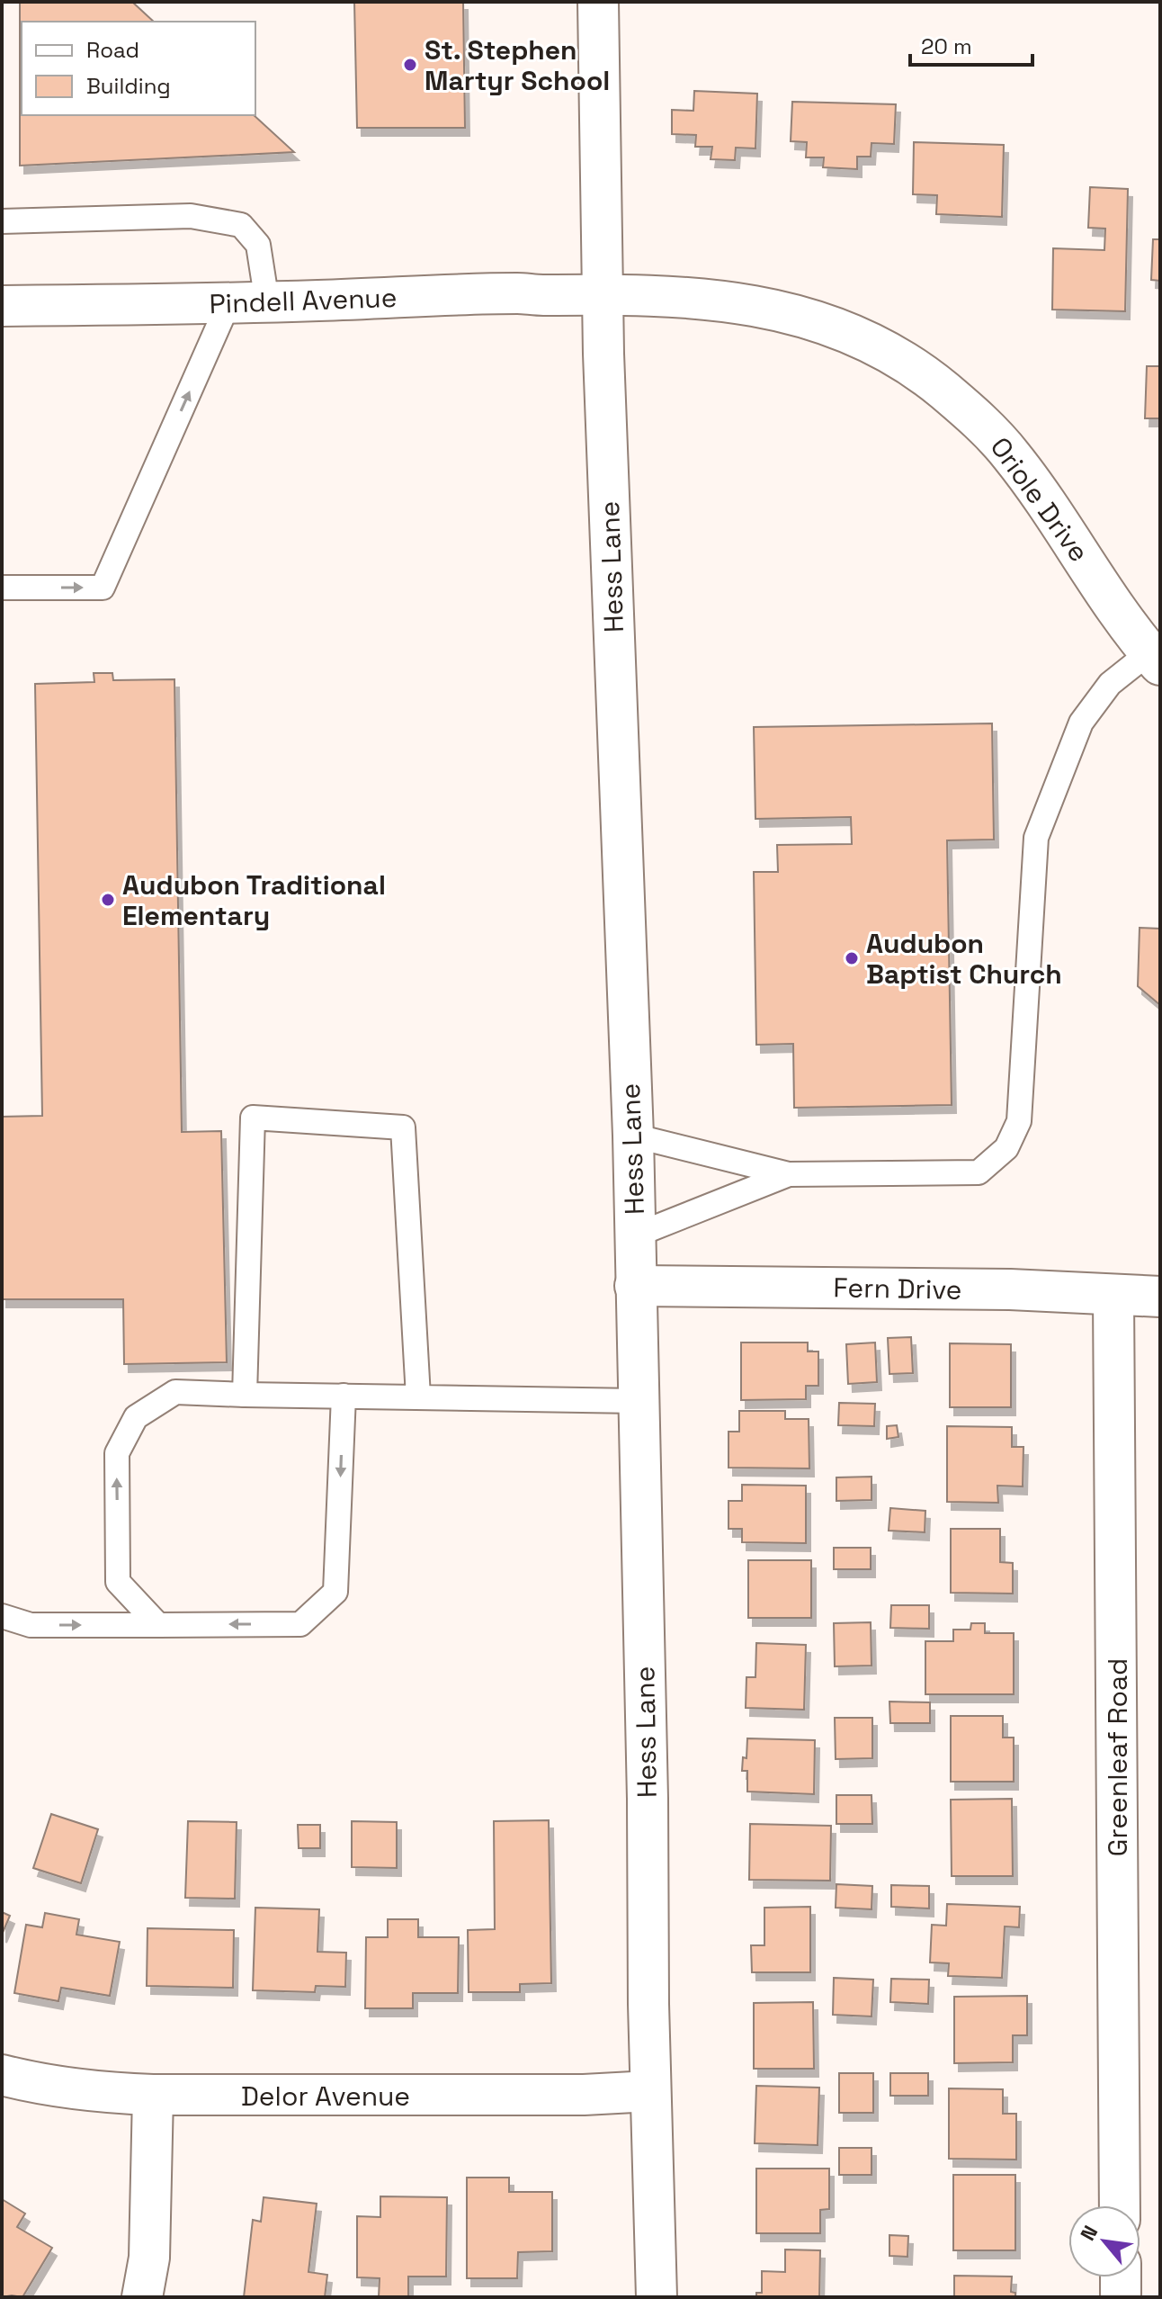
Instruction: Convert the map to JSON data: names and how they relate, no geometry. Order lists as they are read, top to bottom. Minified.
{"streets":{"street":["Pindell Avenue","Oriole Drive","Hess Lane","Fern Drive","Greenleaf Road","Delor Avenue"]},"crossings":[["Pindell Avenue","Oriole Drive"],["Pindell Avenue","Hess Lane"],["Oriole Drive","Hess Lane"],["Hess Lane","Fern Drive"],["Hess Lane","Delor Avenue"],["Fern Drive","Greenleaf Road"]],"places":["St. Stephen Martyr School","Audubon Traditional Elementary","Audubon Baptist Church"],"legend":["Road","Building"],"scale_bar":"20 m","north":"top left"}
